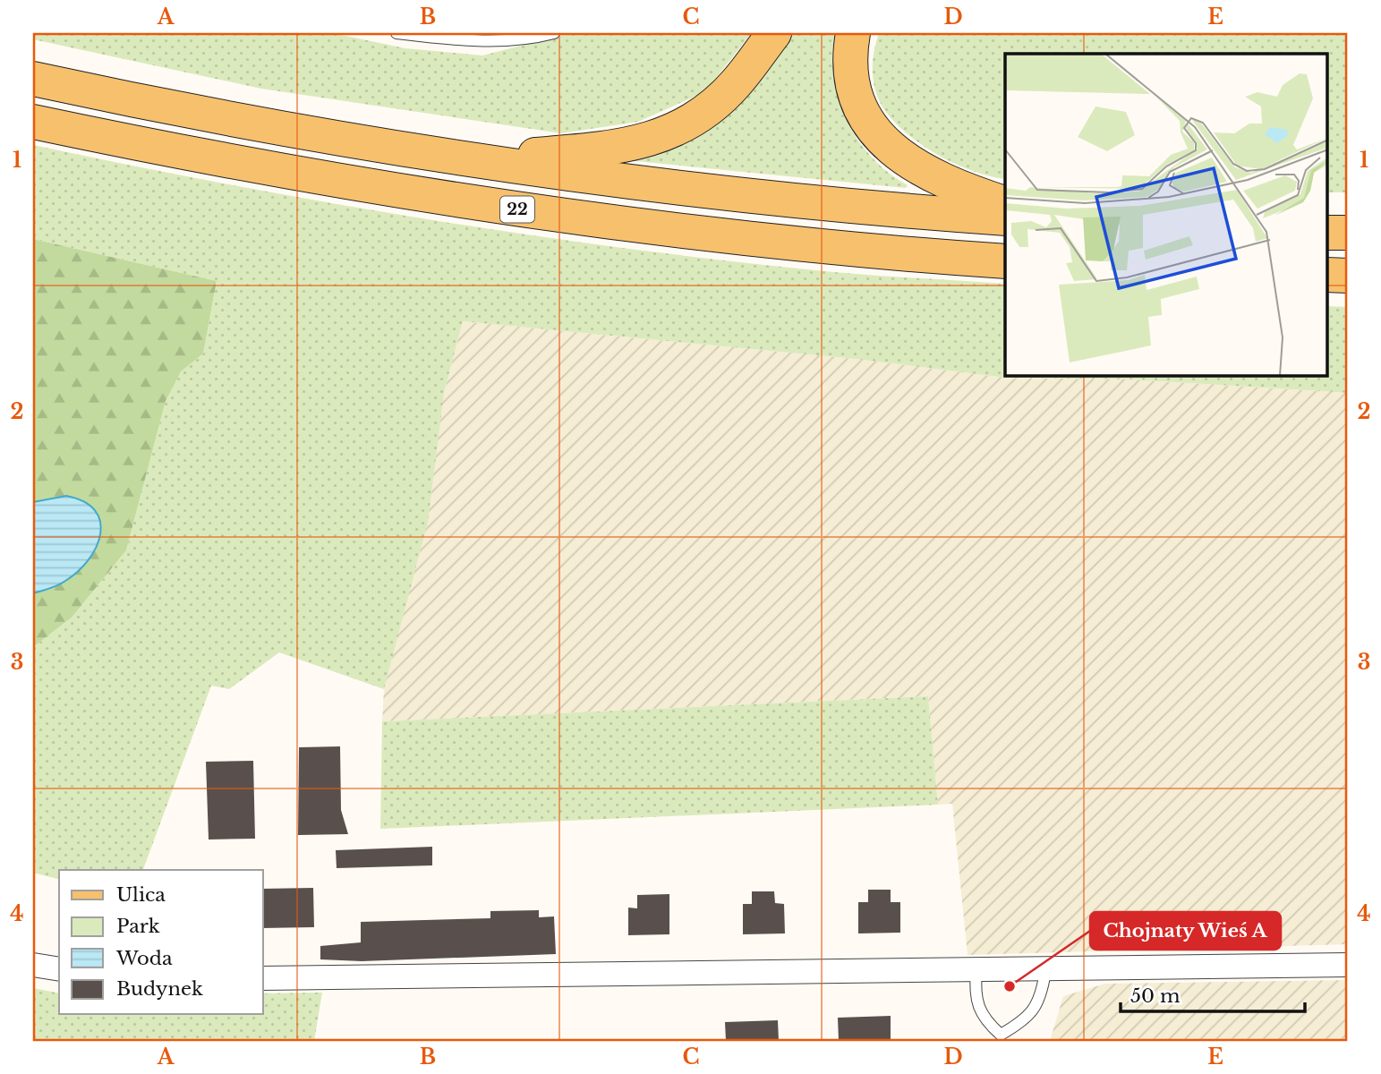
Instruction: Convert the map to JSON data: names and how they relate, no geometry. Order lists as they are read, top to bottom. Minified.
{"streets":{"main road":["22"]},"places":["Chojnaty Wieś A"],"legend":["Ulica","Park","Woda","Budynek"],"scale_bar":"50 m","grid":{"columns":["A","B","C","D","E"],"rows":["1","2","3","4"]}}
